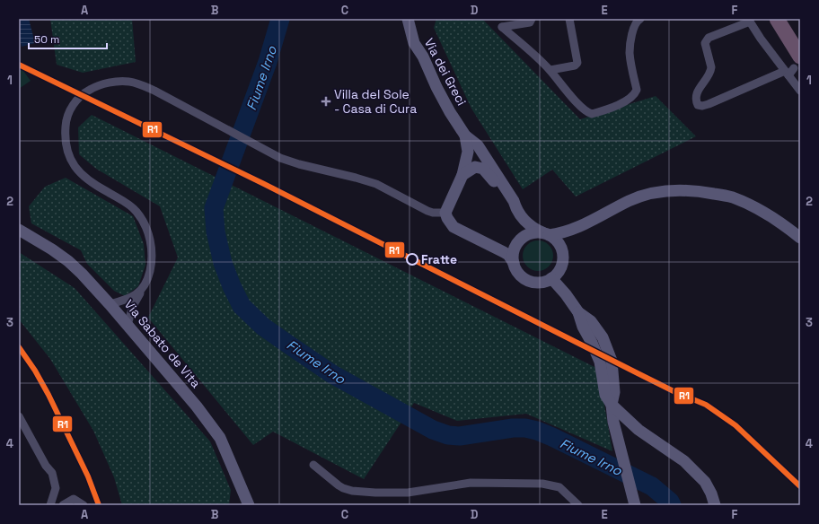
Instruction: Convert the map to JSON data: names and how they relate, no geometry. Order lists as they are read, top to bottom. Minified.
{"streets":{"main road":["Via dei Greci","Via Sabato de Vita"]},"water":["Fiume Irno"],"places":{"health":["Villa del Sole - Casa di Cura"],"other":["Fratte"]},"lines":["transit line R1"],"scale_bar":"50 m","grid":{"columns":["A","B","C","D","E","F"],"rows":["1","2","3","4"]}}
